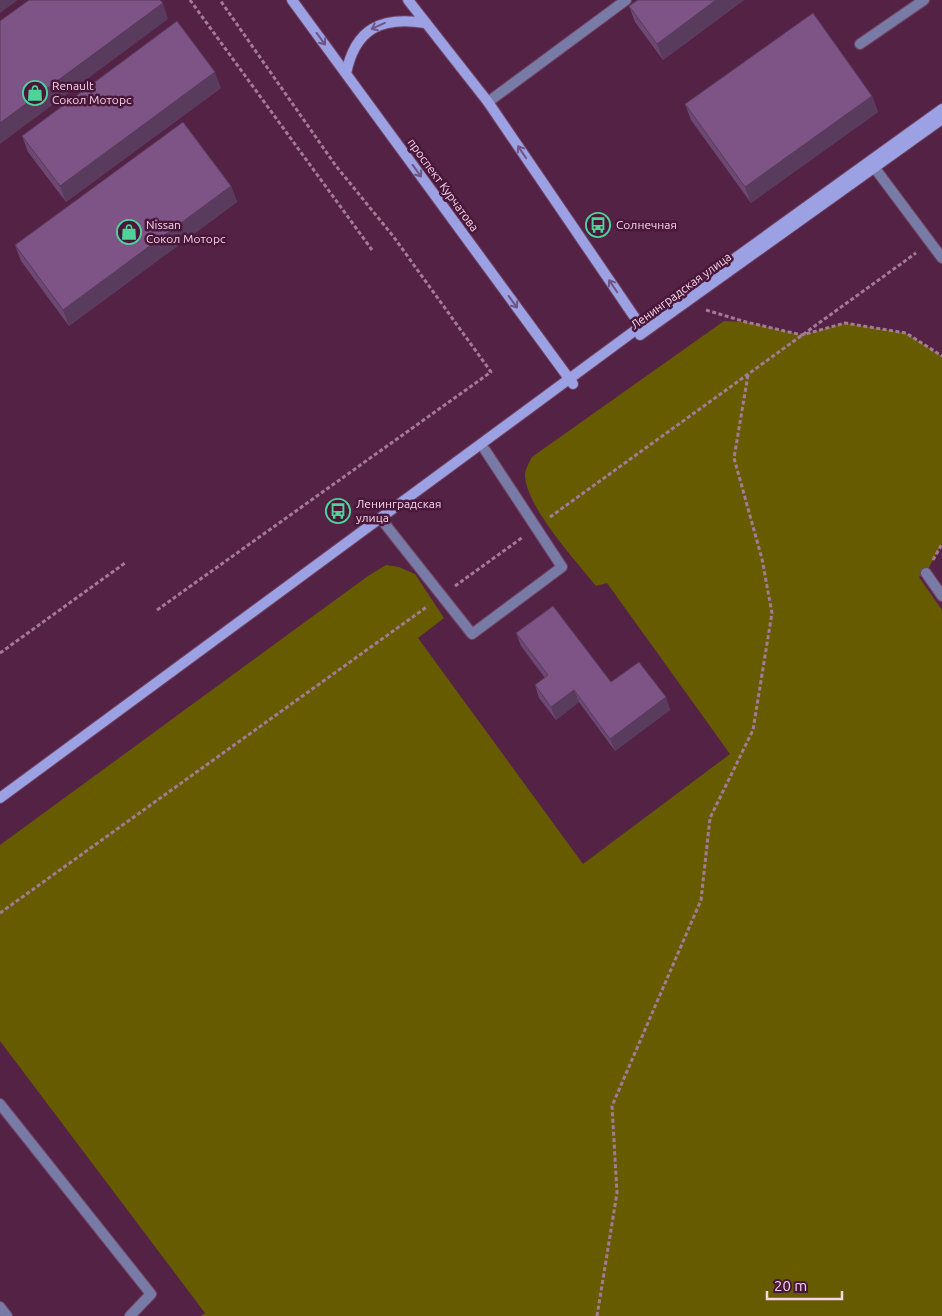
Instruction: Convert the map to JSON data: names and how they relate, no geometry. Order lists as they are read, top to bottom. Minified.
{"streets":{"street":["проспект Курчатова","Ленинградская улица"]},"crossings":[["проспект Курчатова","Ленинградская улица"]],"one_way":["проспект Курчатова"],"places":{"shop":["Renault Сокол Моторс","Nissan Сокол Моторс"],"bus stop":["Солнечная","Ленинградская улица"]},"scale_bar":"20 m"}
